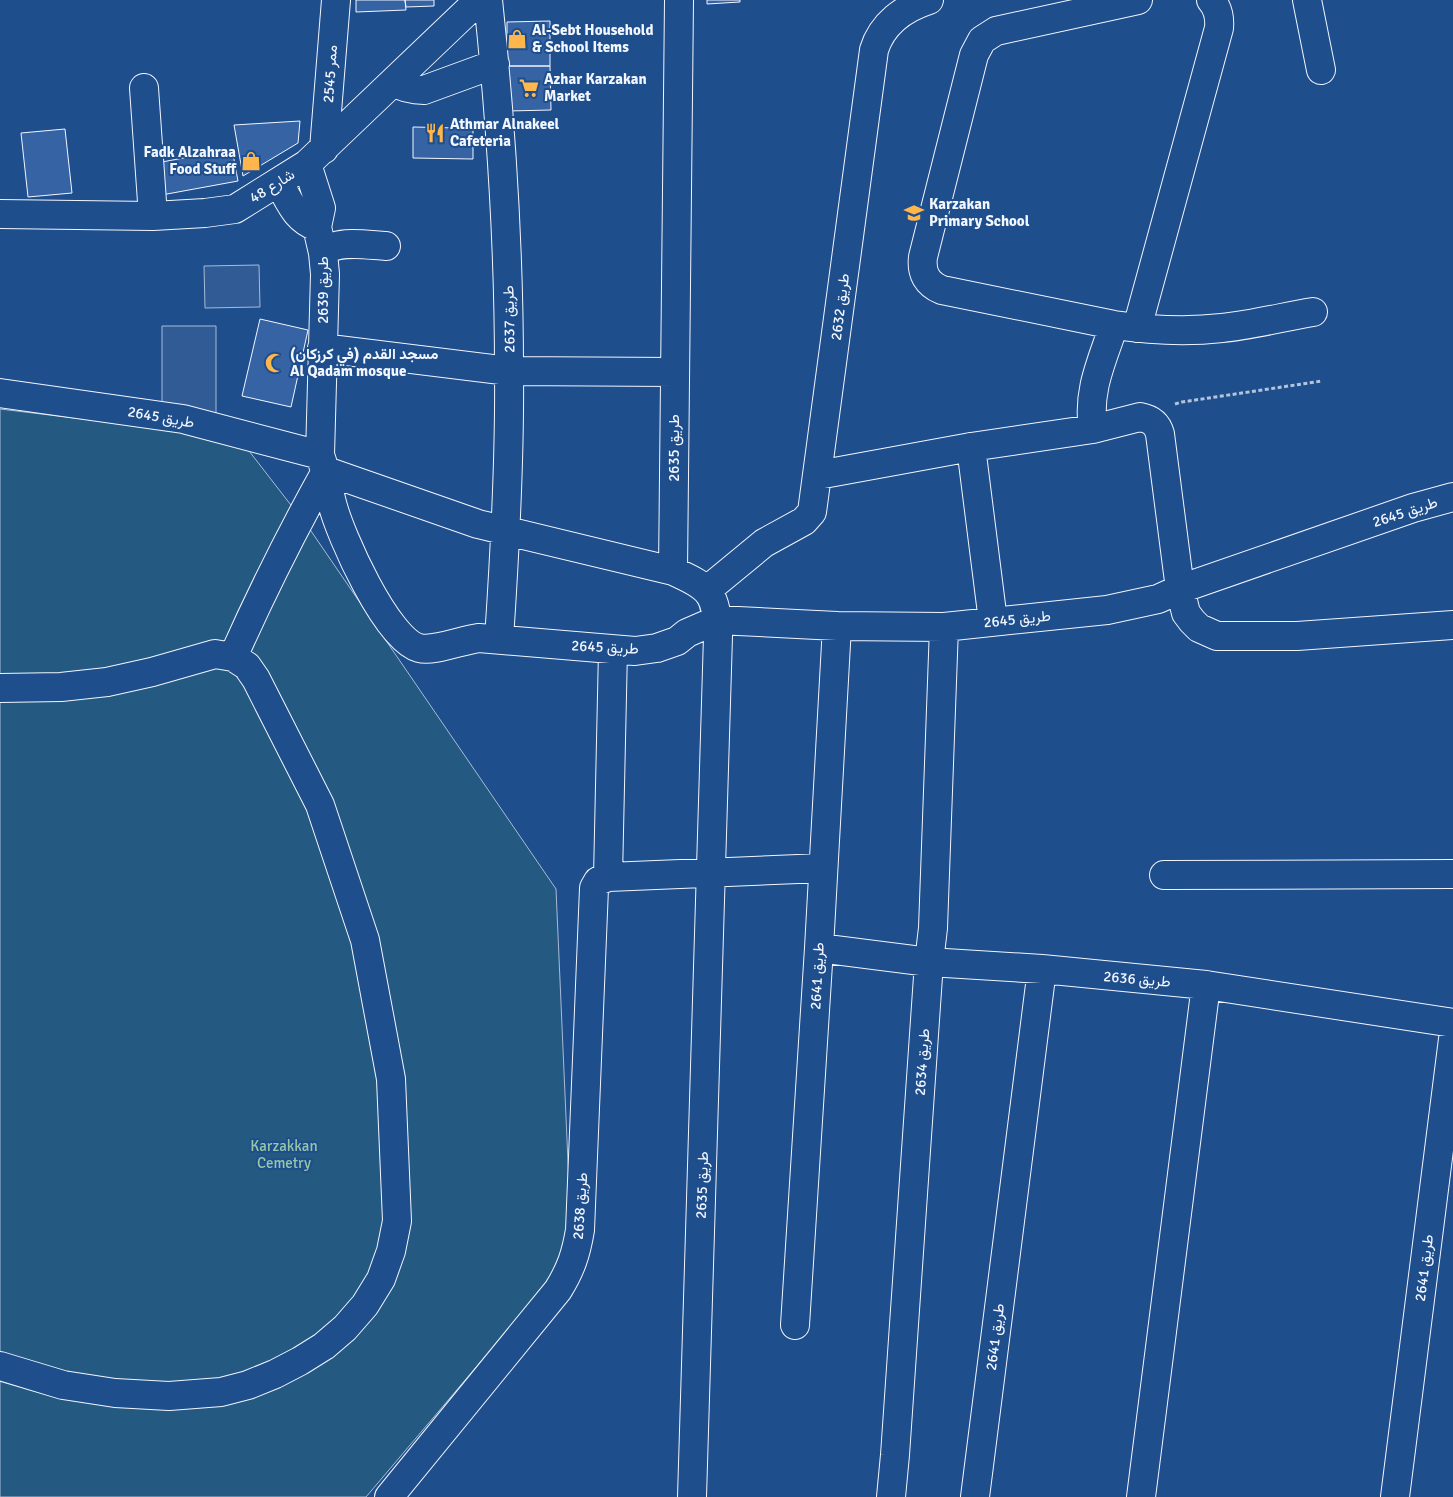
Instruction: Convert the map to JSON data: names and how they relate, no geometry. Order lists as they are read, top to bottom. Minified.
{"streets":{"street":["ممر 2545","شارع 48","طريق 2639","طريق 2632","طريق 2637","طريق 2645","طريق 2635","طريق 2641","طريق 2636","طريق 2634","طريق 2638"]},"crossings":[["ممر 2545","شارع 48"],["ممر 2545","طريق 2639"],["شارع 48","طريق 2639"],["طريق 2639","طريق 2645"],["طريق 2632","طريق 2635"],["طريق 2637","طريق 2645"],["طريق 2645","طريق 2635"],["طريق 2645","طريق 2641"],["طريق 2645","طريق 2634"],["طريق 2645","طريق 2638"],["طريق 2641","طريق 2636"],["طريق 2636","طريق 2634"]],"parks":["Karzakkan Cemetry"],"places":{"shop":["Al-Sebt Household & School Items","Fadk Alzahraa Food Stuff"],"supermarket":["Azhar Karzakan Market"],"restaurant":["Athmar Alnakeel Cafeteria"],"school or university":["Karzakan Primary School"],"mosque":["مسجد القدم (في كرزكان) Al Qadam mosque"]}}
